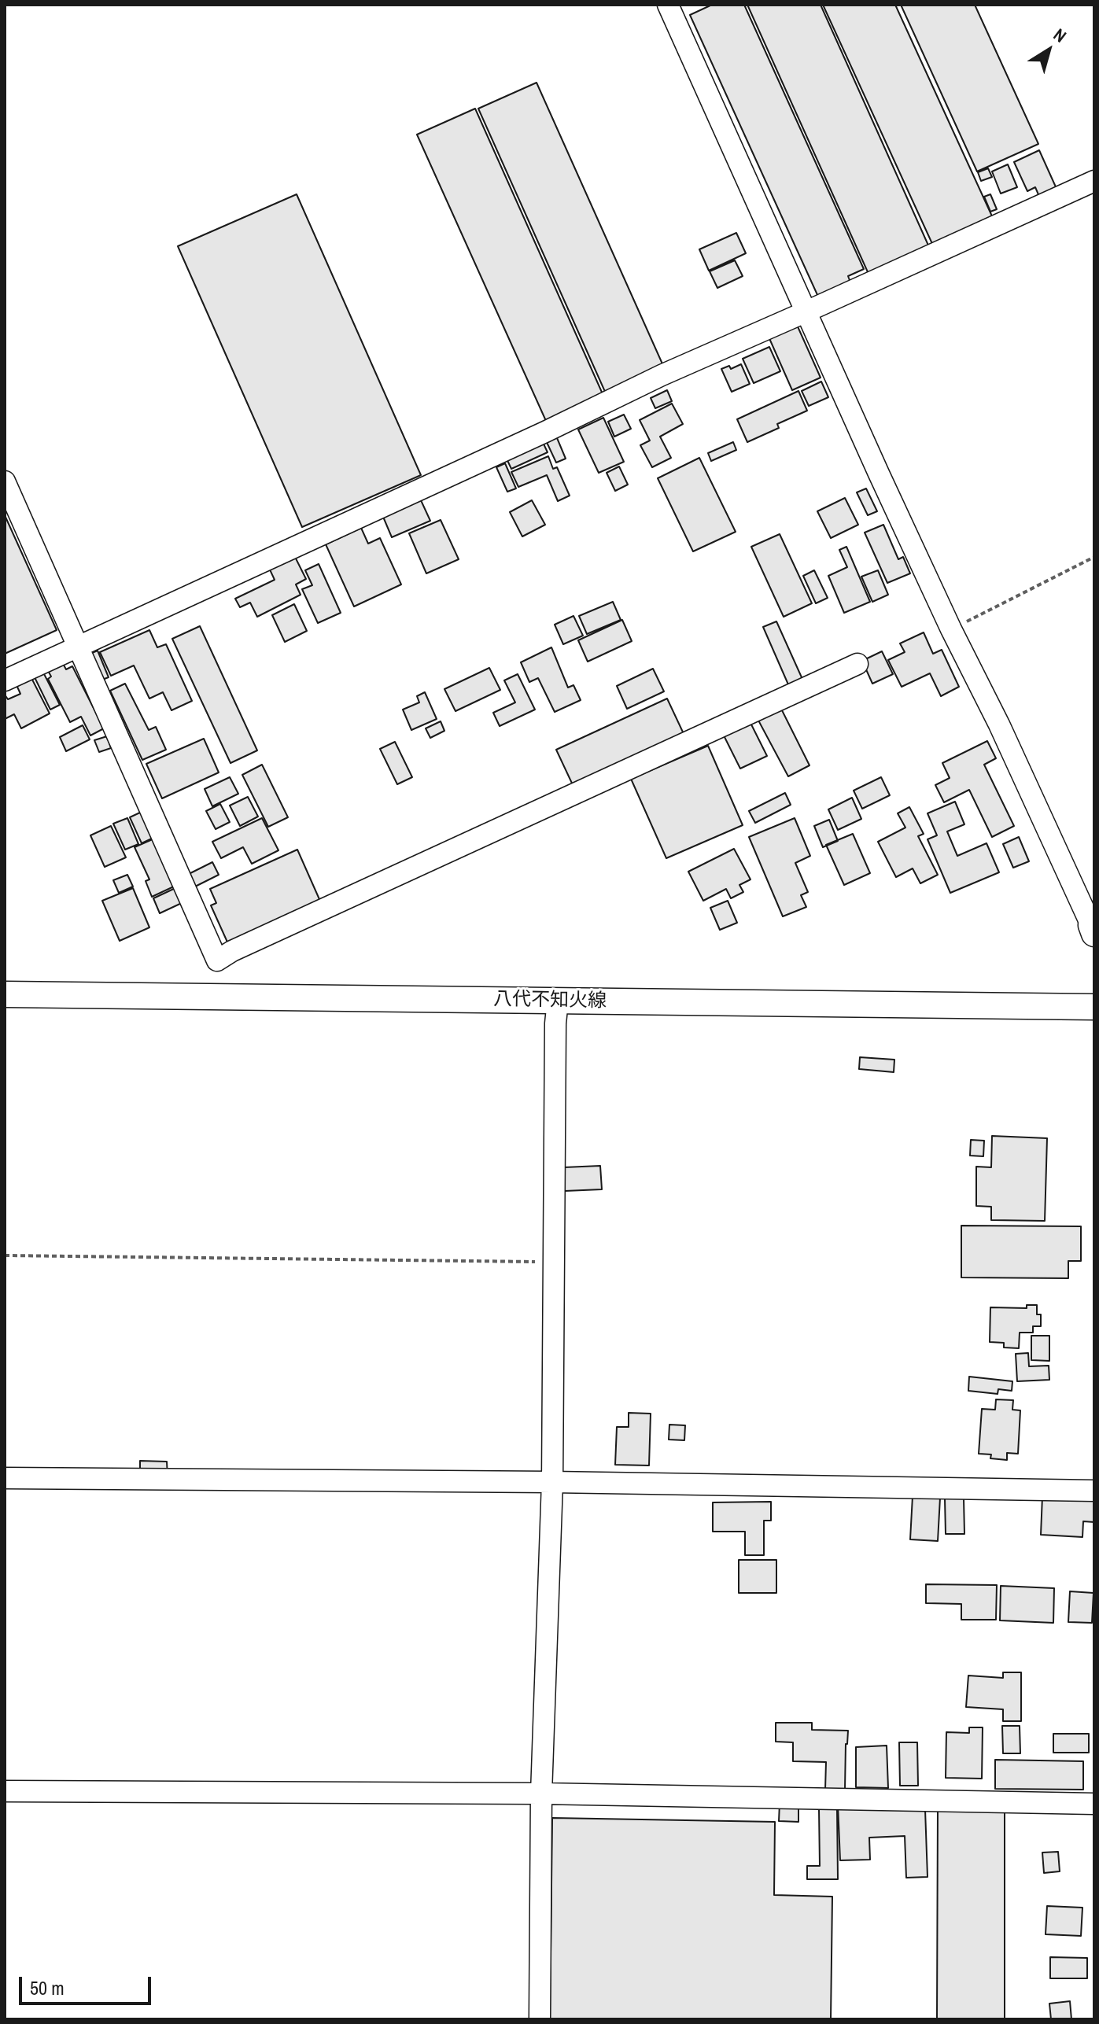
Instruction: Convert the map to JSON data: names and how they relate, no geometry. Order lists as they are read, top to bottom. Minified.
{"streets":{"main road":["八代不知火線"]},"scale_bar":"50 m","north":"top right"}
